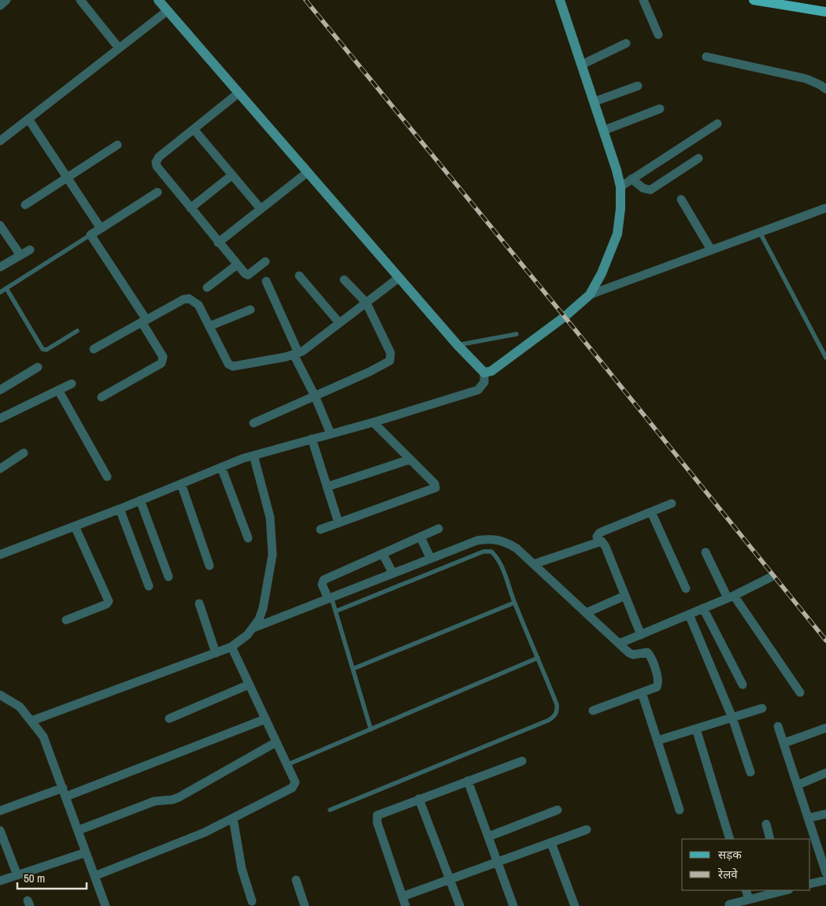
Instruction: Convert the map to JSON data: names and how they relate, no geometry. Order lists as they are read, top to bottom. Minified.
{"legend":["सड़क","रेलवे"],"scale_bar":"50 m"}
